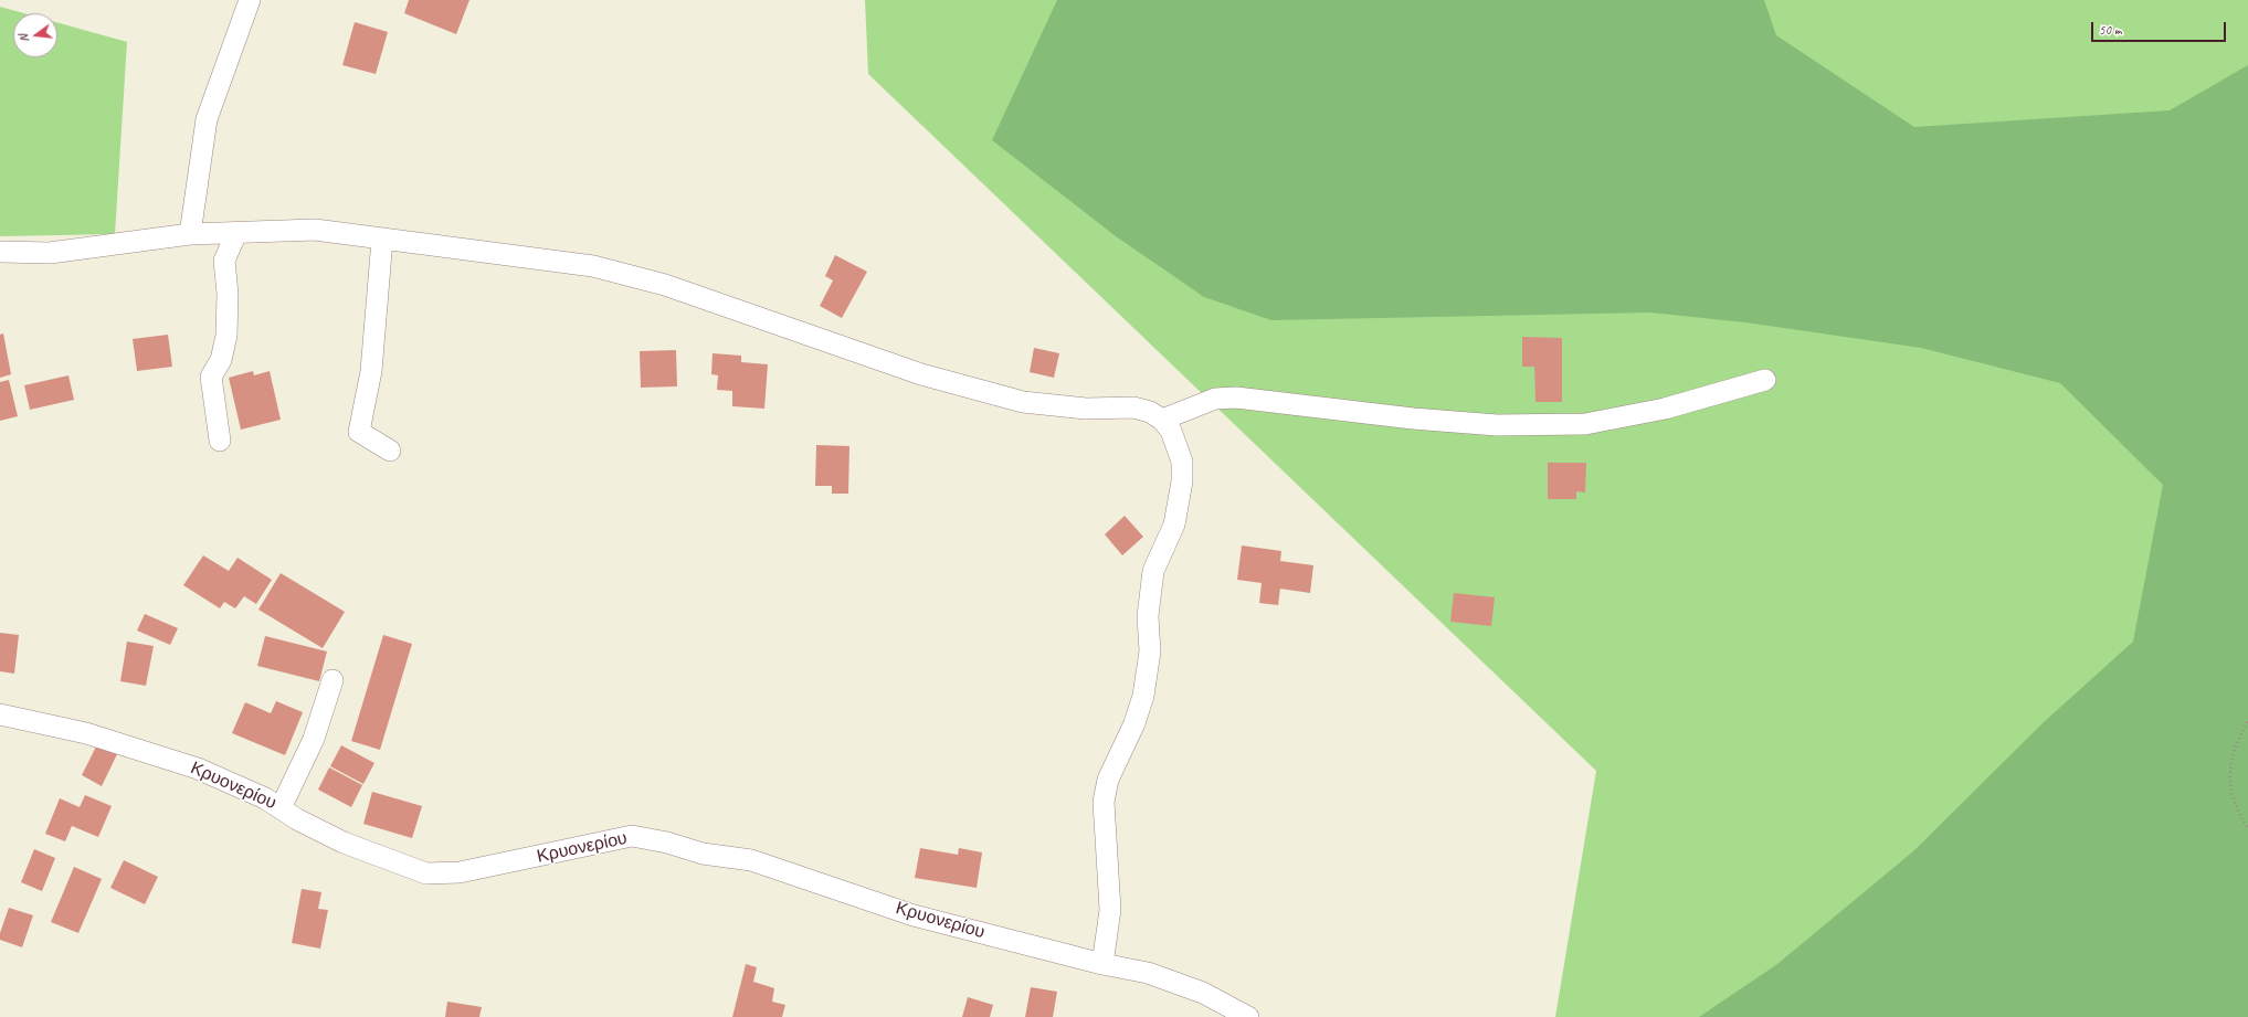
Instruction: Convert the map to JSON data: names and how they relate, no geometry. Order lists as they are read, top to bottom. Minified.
{"streets":{"street":["Κρυονερίου"]},"scale_bar":"50 m","north":"left"}
